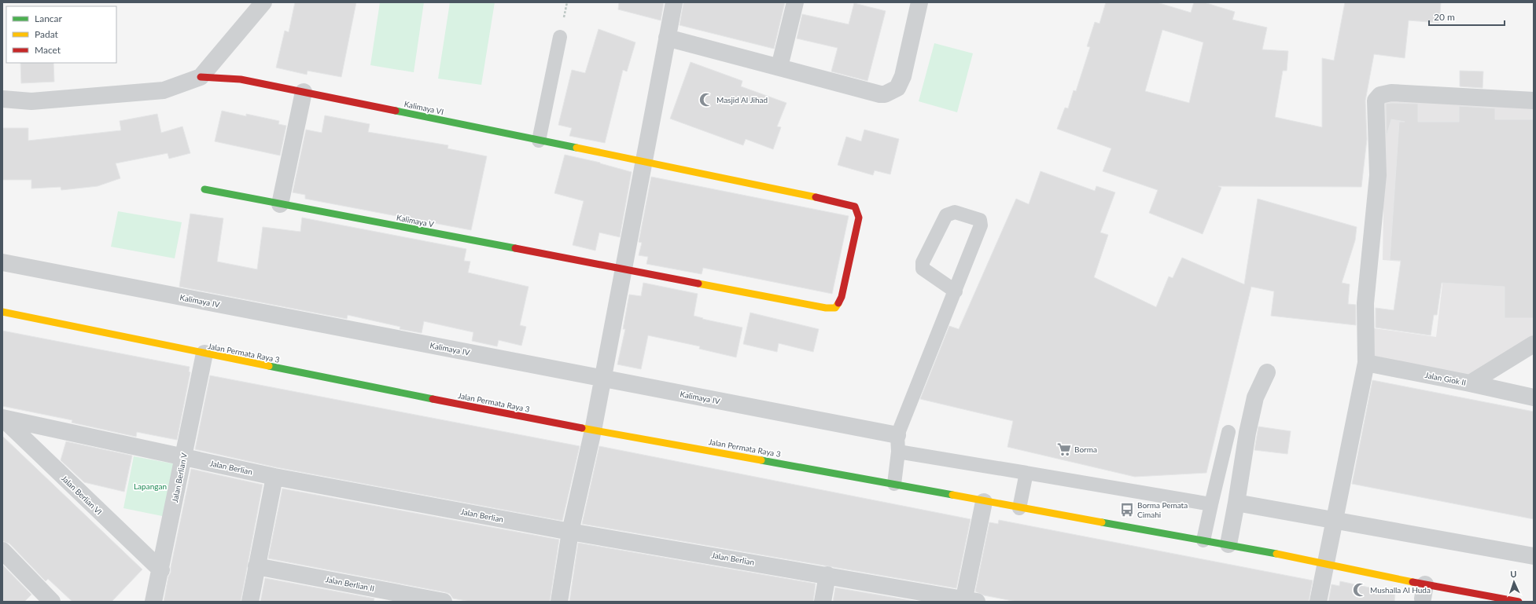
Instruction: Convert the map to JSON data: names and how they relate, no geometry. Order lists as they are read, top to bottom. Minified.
{"streets":{"street":["Kalimaya VI","Kalimaya V","Kalimaya IV","Jalan Permata Raya 3","Jalan Giok II","Jalan Berlian","Jalan Berlian V","Jalan Berlian VI","Jalan Berlian II"]},"crossings":[["Kalimaya VI","Kalimaya V"],["Jalan Permata Raya 3","Jalan Berlian V"],["Jalan Berlian","Jalan Berlian V"],["Jalan Berlian","Jalan Berlian VI"],["Jalan Berlian V","Jalan Berlian VI"]],"parks":["Lapangan"],"places":{"mosque":["Masjid Al Jihad","Mushalla Al Huda"],"supermarket":["Borma"],"bus stop":["Borma Pemata Cimahi"]},"legend":["Lancar","Padat","Macet"],"scale_bar":"20 m","north":"top"}
